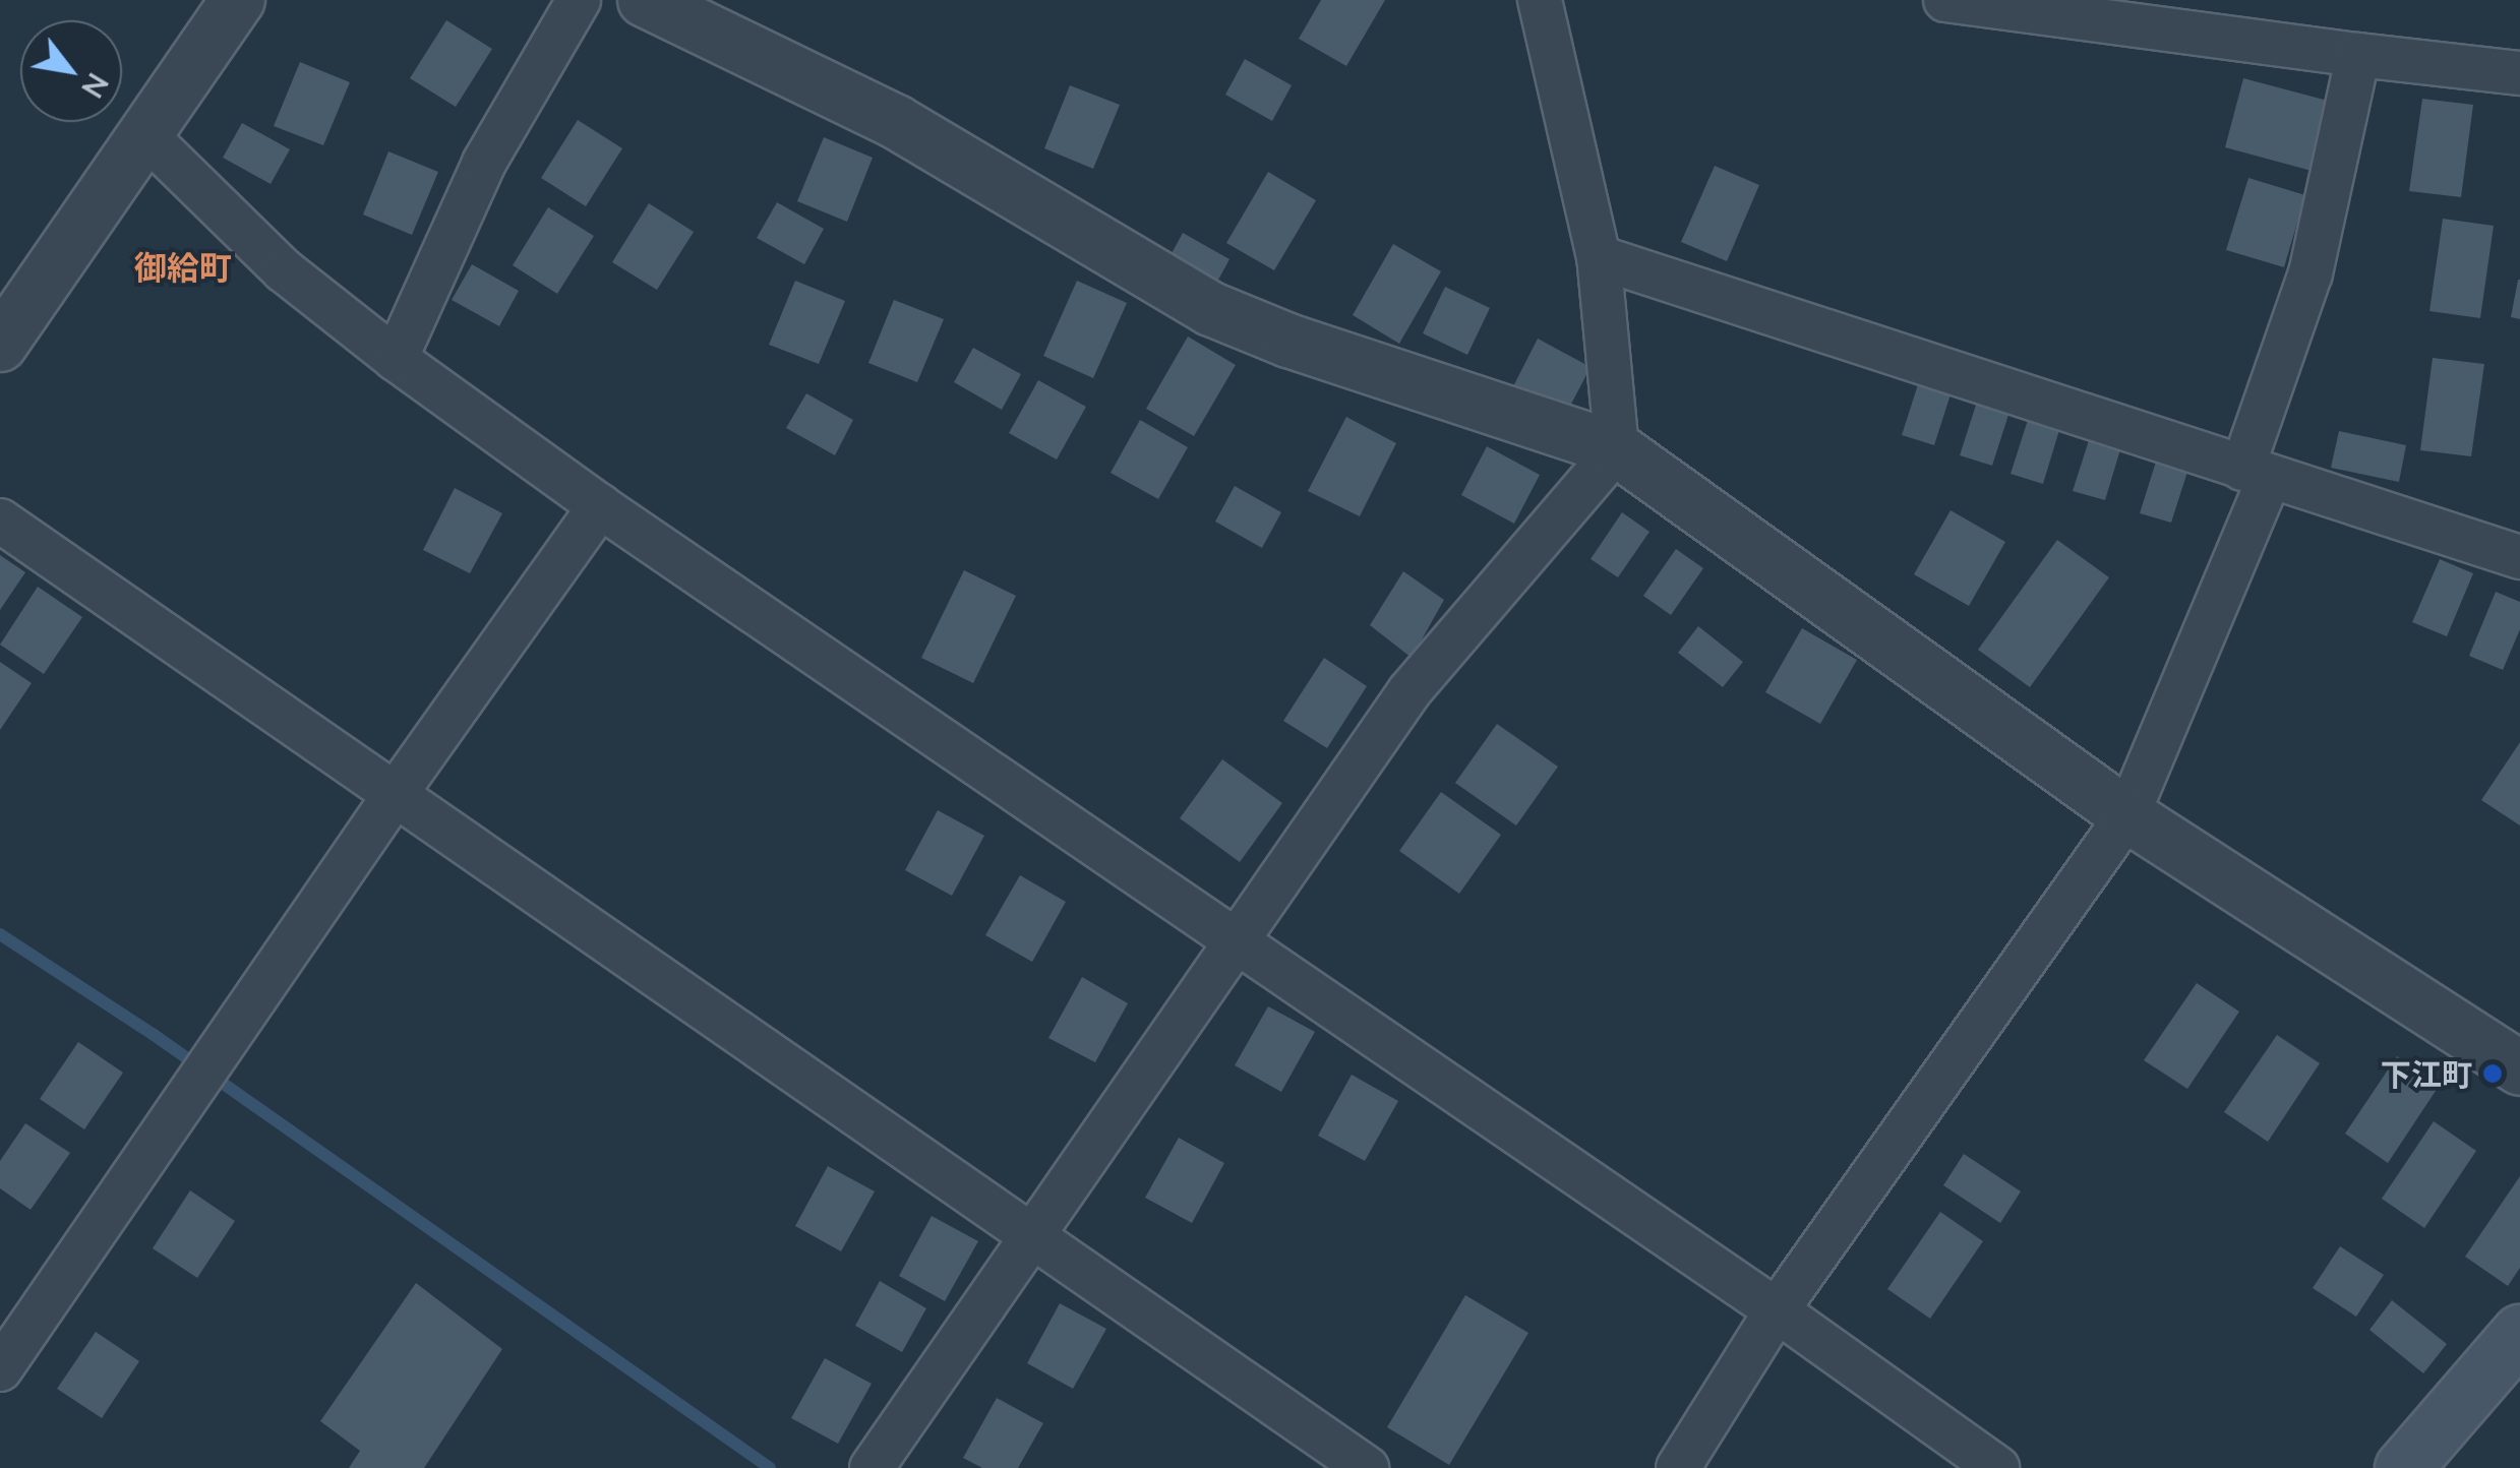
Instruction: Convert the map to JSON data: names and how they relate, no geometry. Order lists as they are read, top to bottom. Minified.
{"districts":["御給町"],"places":["下江町"],"north":"bottom right"}
